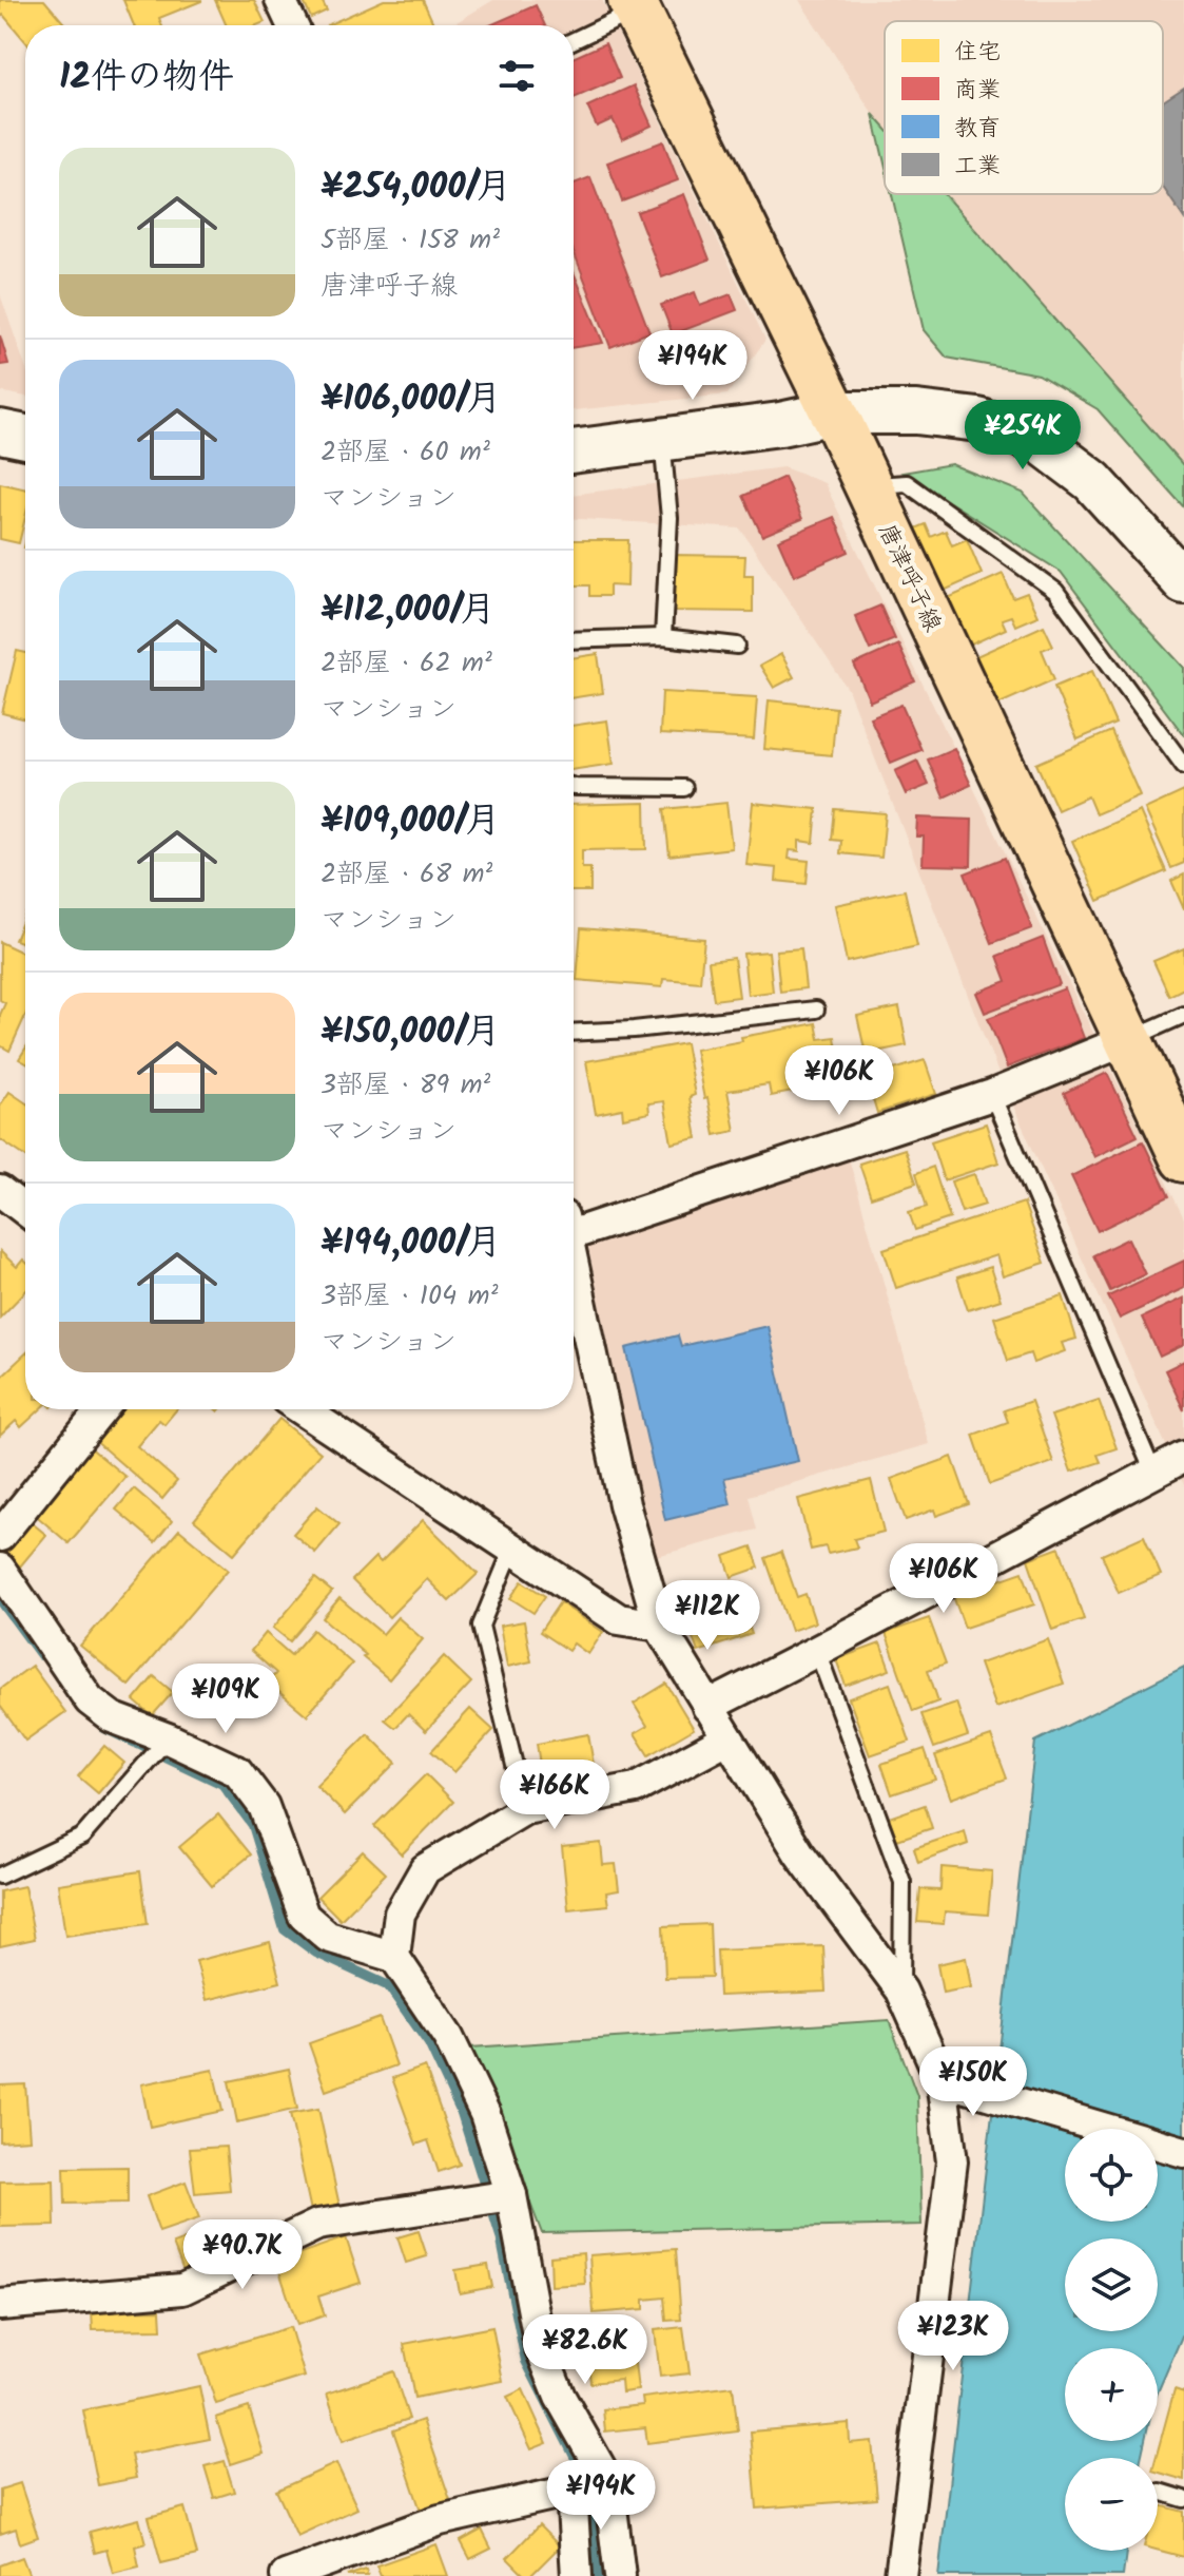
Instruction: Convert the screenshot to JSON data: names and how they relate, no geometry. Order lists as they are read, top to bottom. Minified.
{"streets":{"main road":["唐津呼子線"]},"legend":["住宅","商業","教育","工業"],"page":{"heading":"12件の物件","list":[{"name":"¥254,000/月","note":"5部屋 · 158 m² · 唐津呼子線"},{"name":"¥106,000/月","note":"2部屋 · 60 m² · マンション"},{"name":"¥112,000/月","note":"2部屋 · 62 m² · マンション"},{"name":"¥109,000/月","note":"2部屋 · 68 m² · マンション"},{"name":"¥150,000/月","note":"3部屋 · 89 m² · マンション"},{"name":"¥194,000/月","note":"3部屋 · 104 m² · マンション"}],"price":["¥194K","¥254K","¥106K","¥106K","¥112K","¥109K","¥166K","¥150K","¥90.7K","¥123K","¥82.6K","¥194K"],"map_buttons":["+","−"]}}
